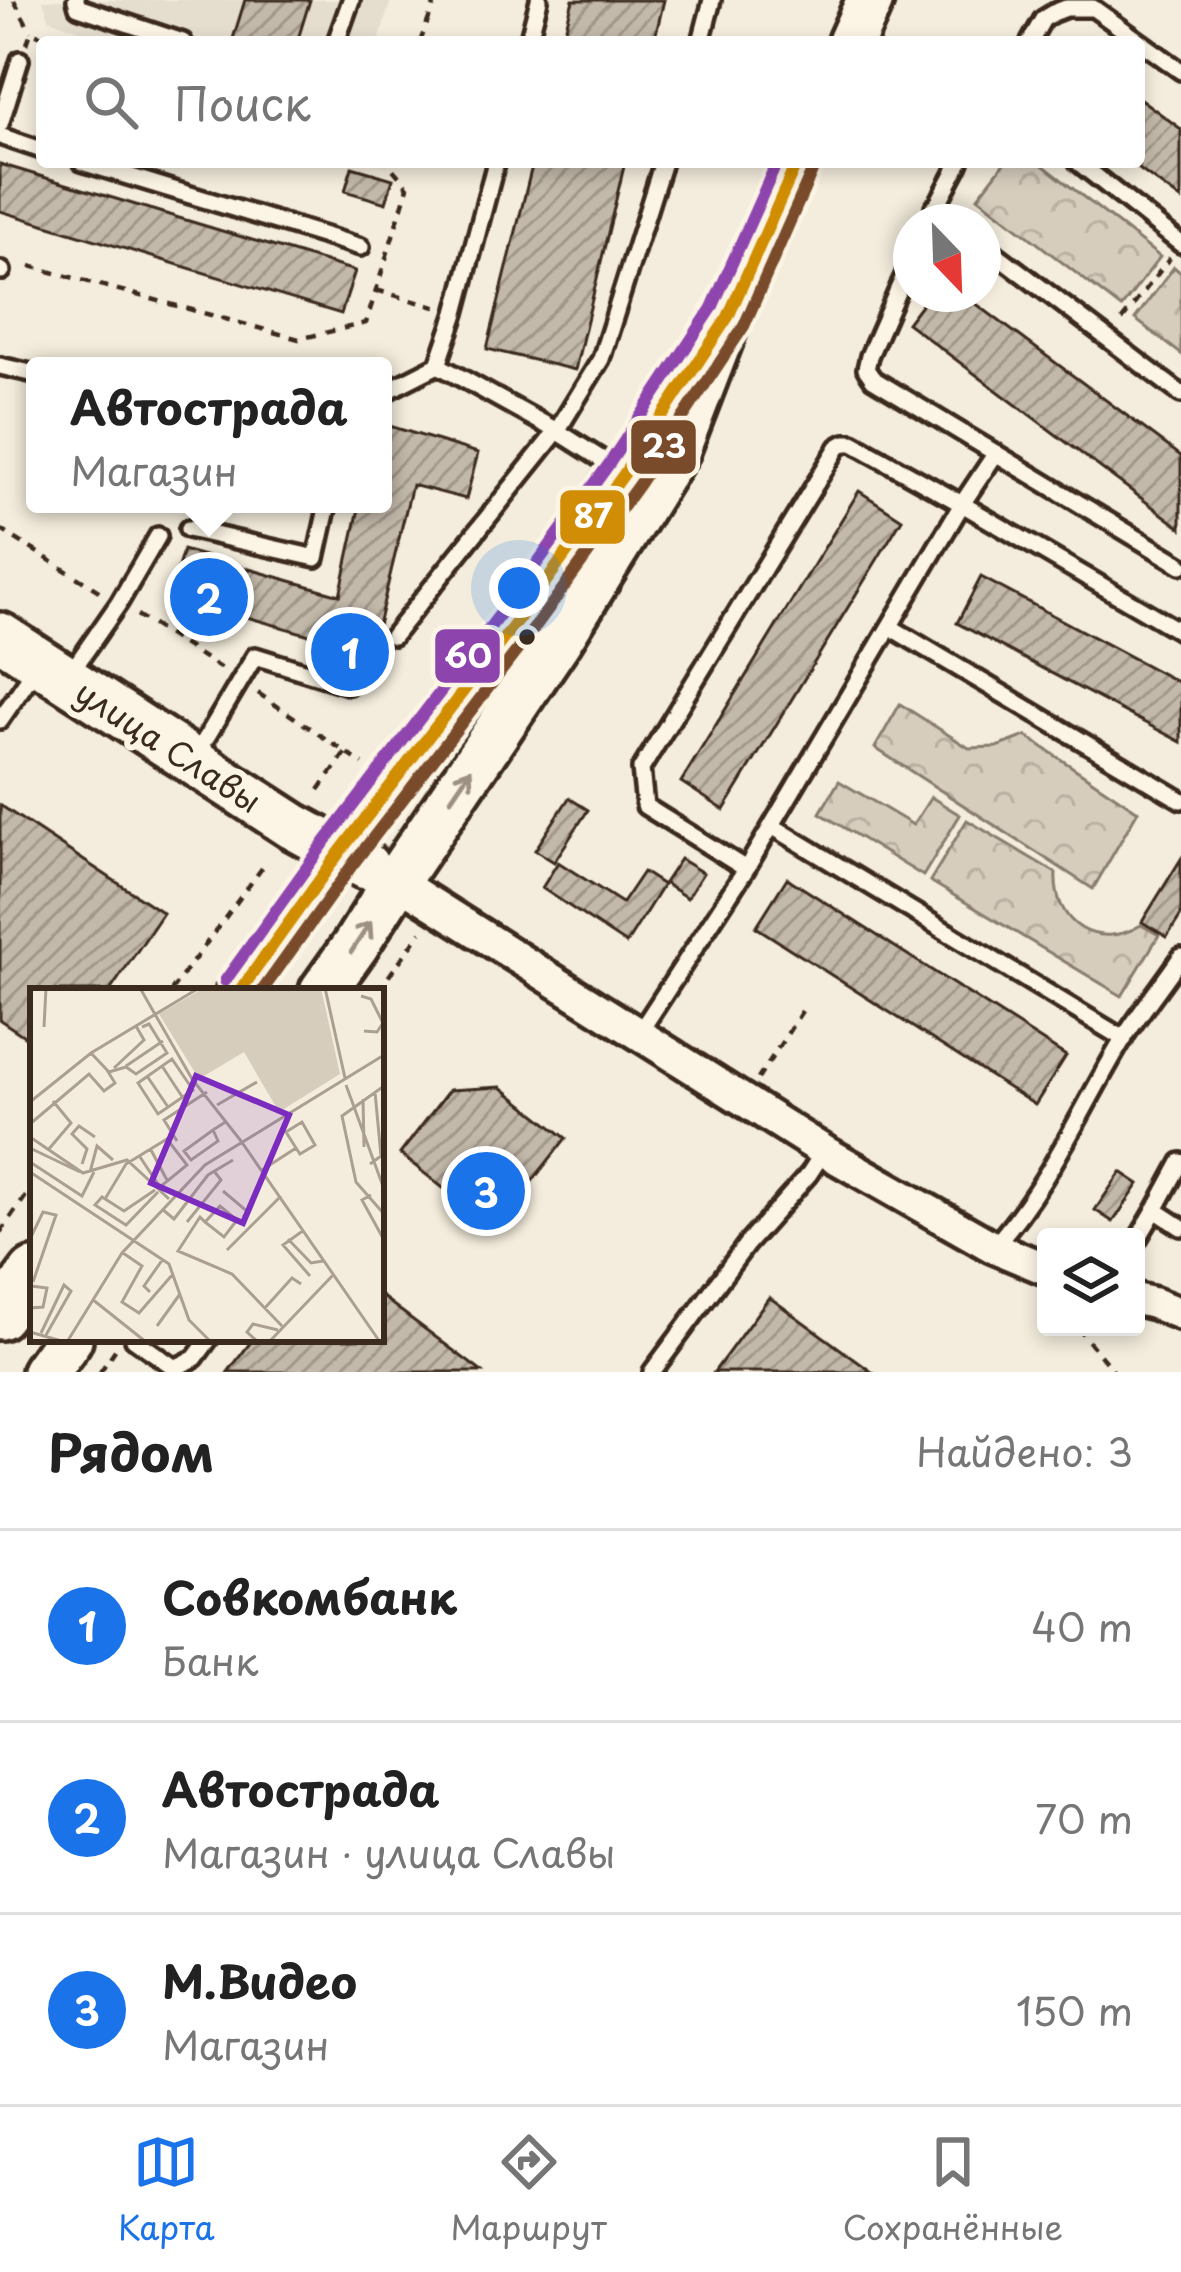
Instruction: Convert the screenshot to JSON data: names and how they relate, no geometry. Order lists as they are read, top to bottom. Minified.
{"streets":{"main road":["улица Славы"]},"lines":["transit line 87","transit line 60","transit line 23"],"north":"bottom right","page":{"search":"Поиск","popup":["Автострада","Магазин"],"pins":["2","1","3"],"heading":["Рядом","Найдено: 3"],"list":[{"mark":"1","name":"Совкомбанк","note":"Банк","value":"40 m"},{"mark":"2","name":"Автострада","note":"Магазин · улица Славы","value":"70 m"},{"mark":"3","name":"М.Видео","note":"Магазин","value":"150 m"}],"nav":["Карта","Маршрут","Сохранённые"]}}
